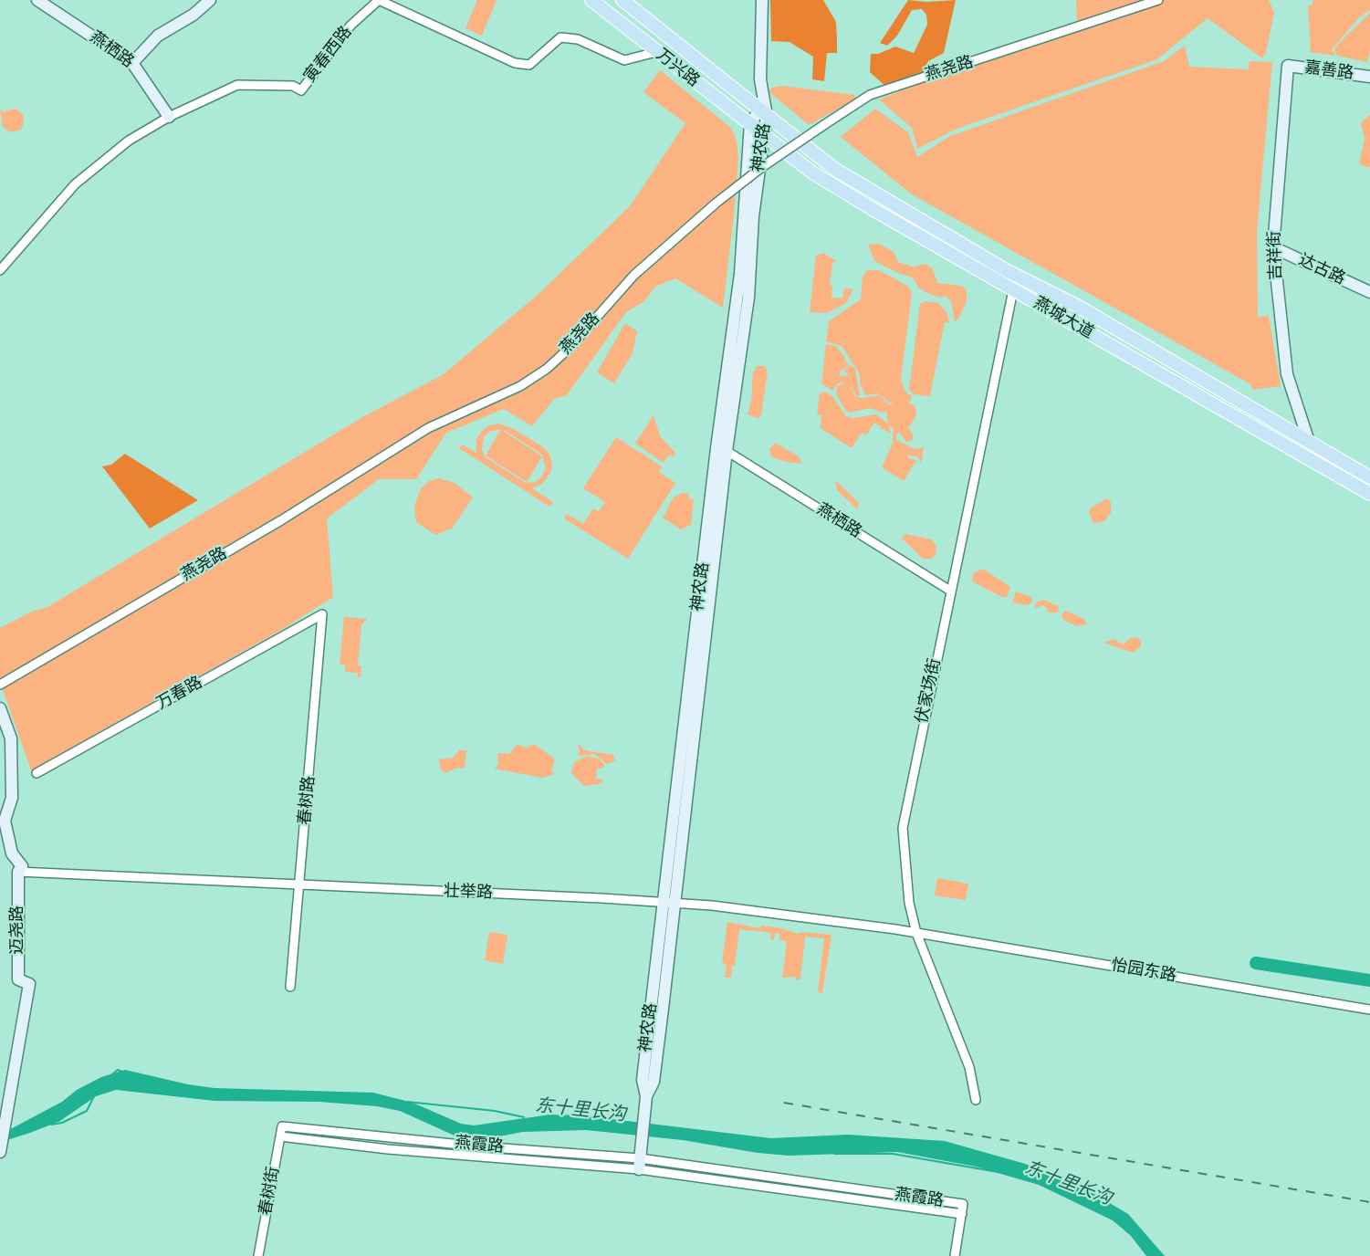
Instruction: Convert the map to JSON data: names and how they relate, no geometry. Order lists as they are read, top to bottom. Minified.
{"streets":{"main road":["万兴路","燕城大道"],"street":["燕栖路","寅春西路","燕尧路","嘉善路","神农路","吉祥街","达古路","伏家场街","万春路","春树路","壮举路","迈尧路","怡园东路","燕霞路","春树街"]},"crossings":[["燕栖路","寅春西路"],["燕栖路","神农路"],["燕栖路","伏家场街"],["寅春西路","万兴路"],["万兴路","神农路"],["万兴路","燕城大道"],["嘉善路","吉祥街"],["神农路","燕城大道"],["神农路","壮举路"],["神农路","燕霞路"],["吉祥街","达古路"],["吉祥街","燕城大道"],["燕城大道","伏家场街"],["伏家场街","壮举路"],["伏家场街","怡园东路"],["万春路","春树路"],["春树路","壮举路"],["壮举路","迈尧路"],["壮举路","怡园东路"],["燕霞路","春树街"]],"water":["东十里长沟"]}
